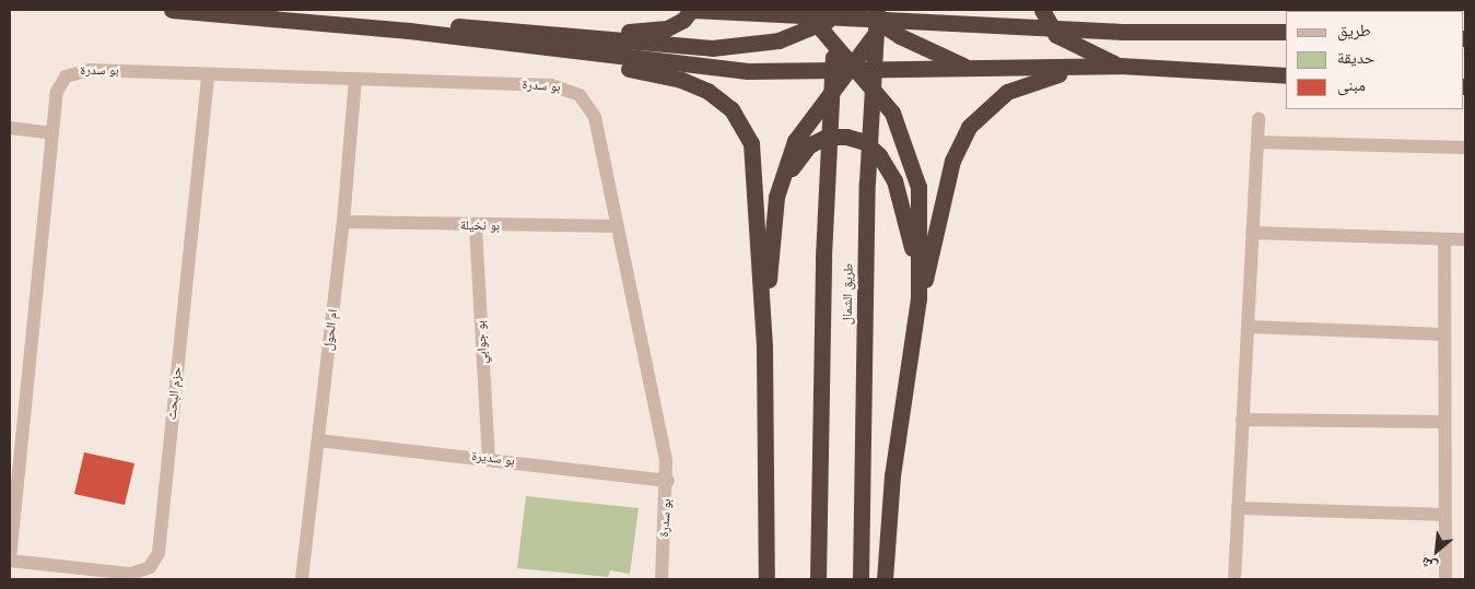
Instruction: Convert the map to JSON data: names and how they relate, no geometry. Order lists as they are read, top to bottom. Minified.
{"streets":{"highway":["طريق الشمال"],"street":["بو سدرة","بو نخيلة","ام الحول","بو جوابي","حزم البحث","بو سديرة"]},"crossings":[["بو سدرة","بو نخيلة"],["بو سدرة","ام الحول"],["بو سدرة","حزم البحث"],["بو سدرة","بو سديرة"],["بو نخيلة","ام الحول"],["بو نخيلة","بو جوابي"],["ام الحول","بو سديرة"],["بو جوابي","بو سديرة"]],"legend":["طريق","حديقة","مبنى"],"north":"bottom left"}
